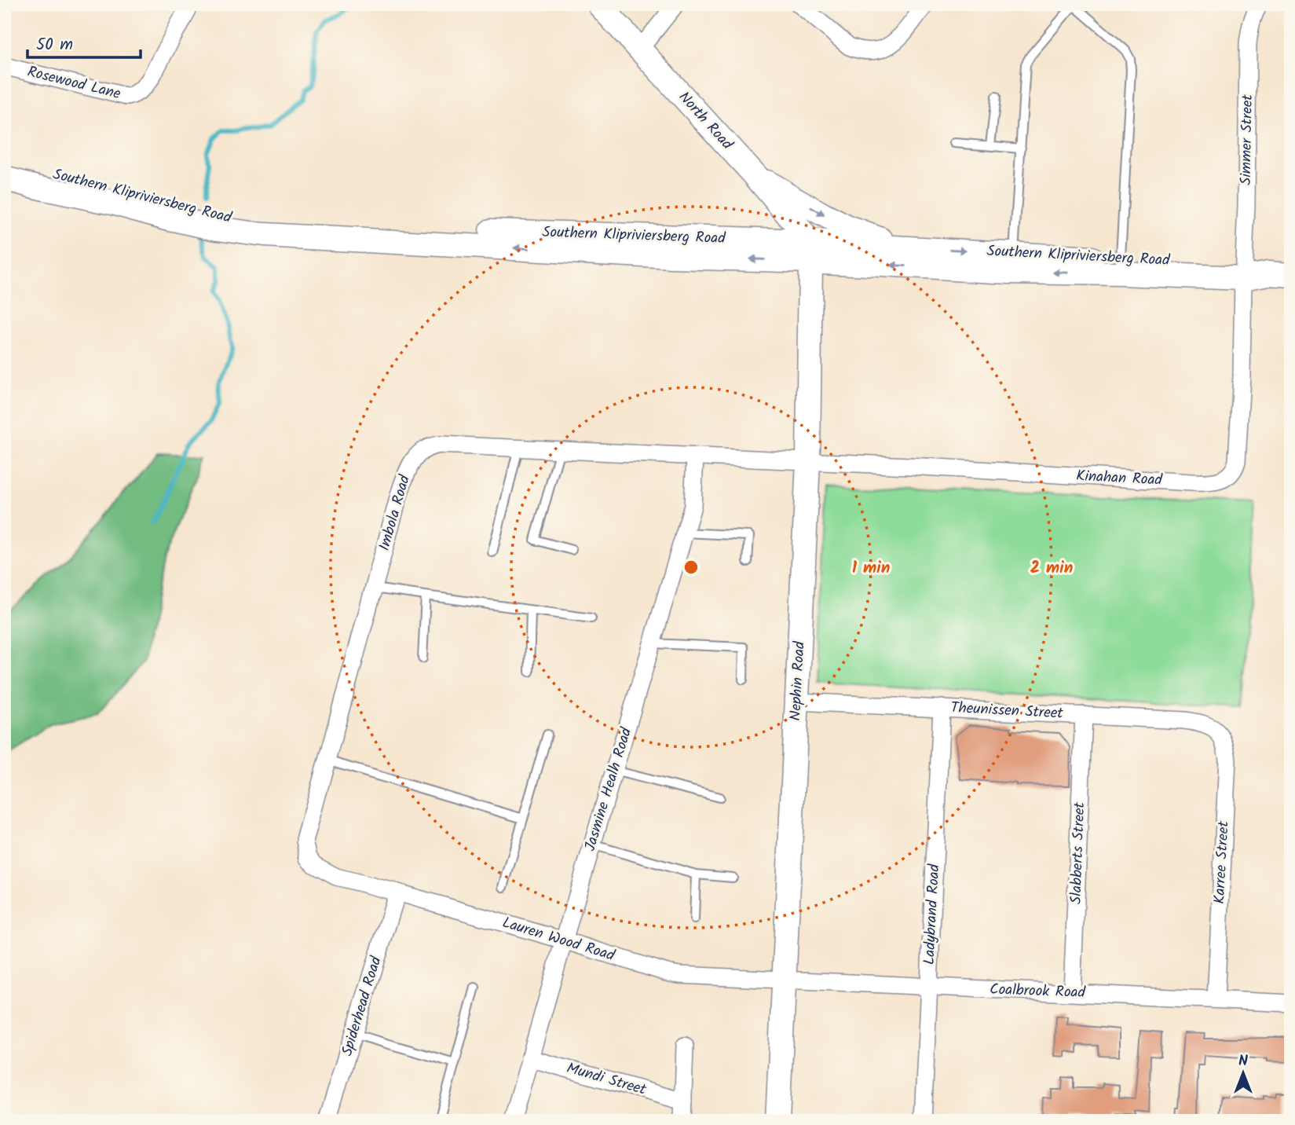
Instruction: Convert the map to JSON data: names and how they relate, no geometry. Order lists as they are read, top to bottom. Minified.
{"streets":{"main road":["North Road","Southern Klipriviersberg Road","Nephin Road"],"street":["Rosewood Lane","Simmer Street","Kinahan Road","Imbola Road","Theunissen Street","Jasmine Healh Road","Slabberts Street","Karree Street","Ladybrand Road","Lauren Wood Road","Coalbrook Road","Spiderhead Road","Mundi Street"]},"crossings":[["North Road","Southern Klipriviersberg Road"],["North Road","Nephin Road"],["Simmer Street","Southern Klipriviersberg Road"],["Simmer Street","Kinahan Road"],["Southern Klipriviersberg Road","Kinahan Road"],["Southern Klipriviersberg Road","Nephin Road"],["Kinahan Road","Imbola Road"],["Kinahan Road","Nephin Road"],["Imbola Road","Nephin Road"],["Imbola Road","Jasmine Healh Road"],["Imbola Road","Lauren Wood Road"],["Nephin Road","Theunissen Street"],["Nephin Road","Lauren Wood Road"],["Nephin Road","Coalbrook Road"],["Theunissen Street","Slabberts Street"],["Theunissen Street","Karree Street"],["Theunissen Street","Ladybrand Road"],["Jasmine Healh Road","Lauren Wood Road"],["Jasmine Healh Road","Mundi Street"],["Slabberts Street","Coalbrook Road"],["Karree Street","Coalbrook Road"],["Ladybrand Road","Coalbrook Road"],["Lauren Wood Road","Coalbrook Road"],["Lauren Wood Road","Spiderhead Road"]],"scale_bar":"50 m","north":"top","rings":["1 min","2 min"]}
